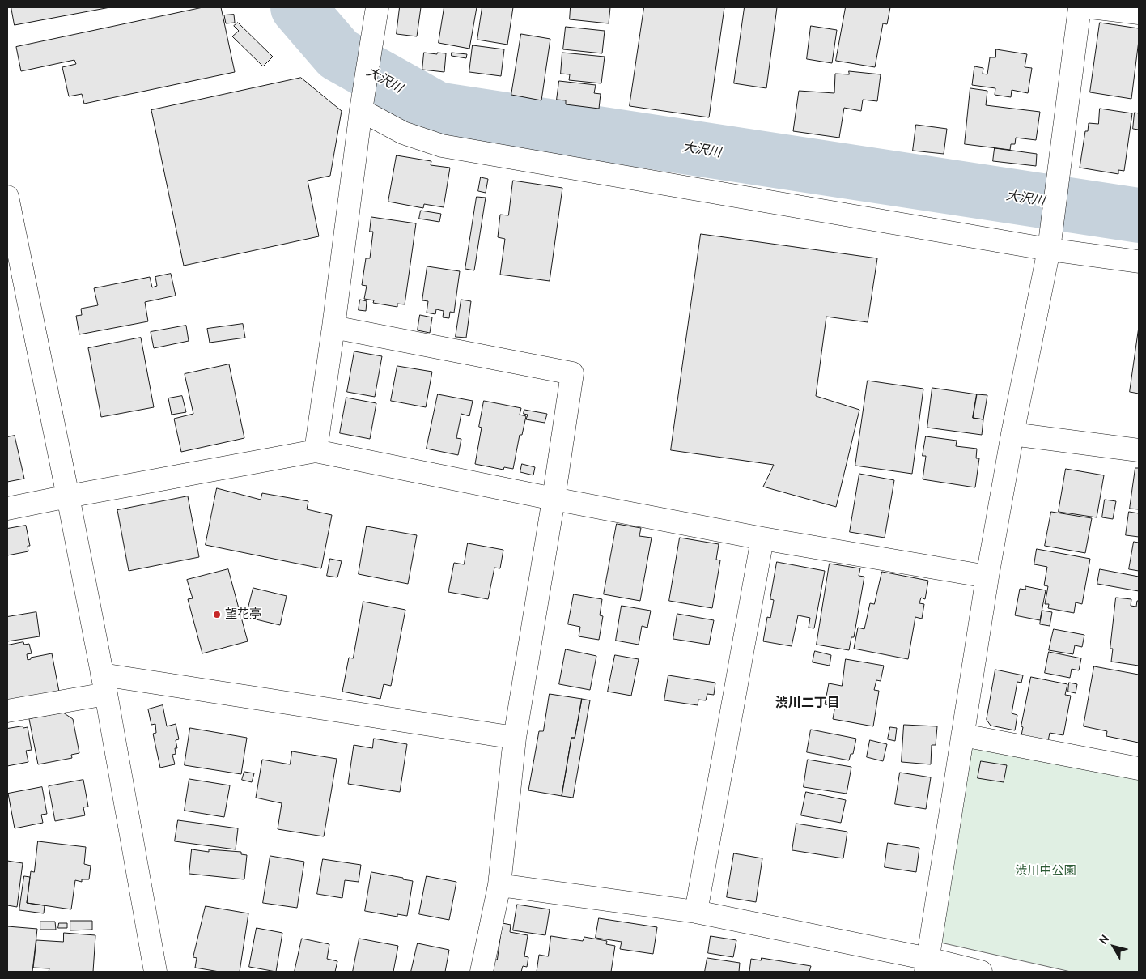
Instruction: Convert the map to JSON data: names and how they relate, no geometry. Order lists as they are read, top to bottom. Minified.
{"districts":["渋川二丁目"],"water":["大沢川"],"parks":["渋川中公園"],"places":["望花亭"],"north":"top left"}
